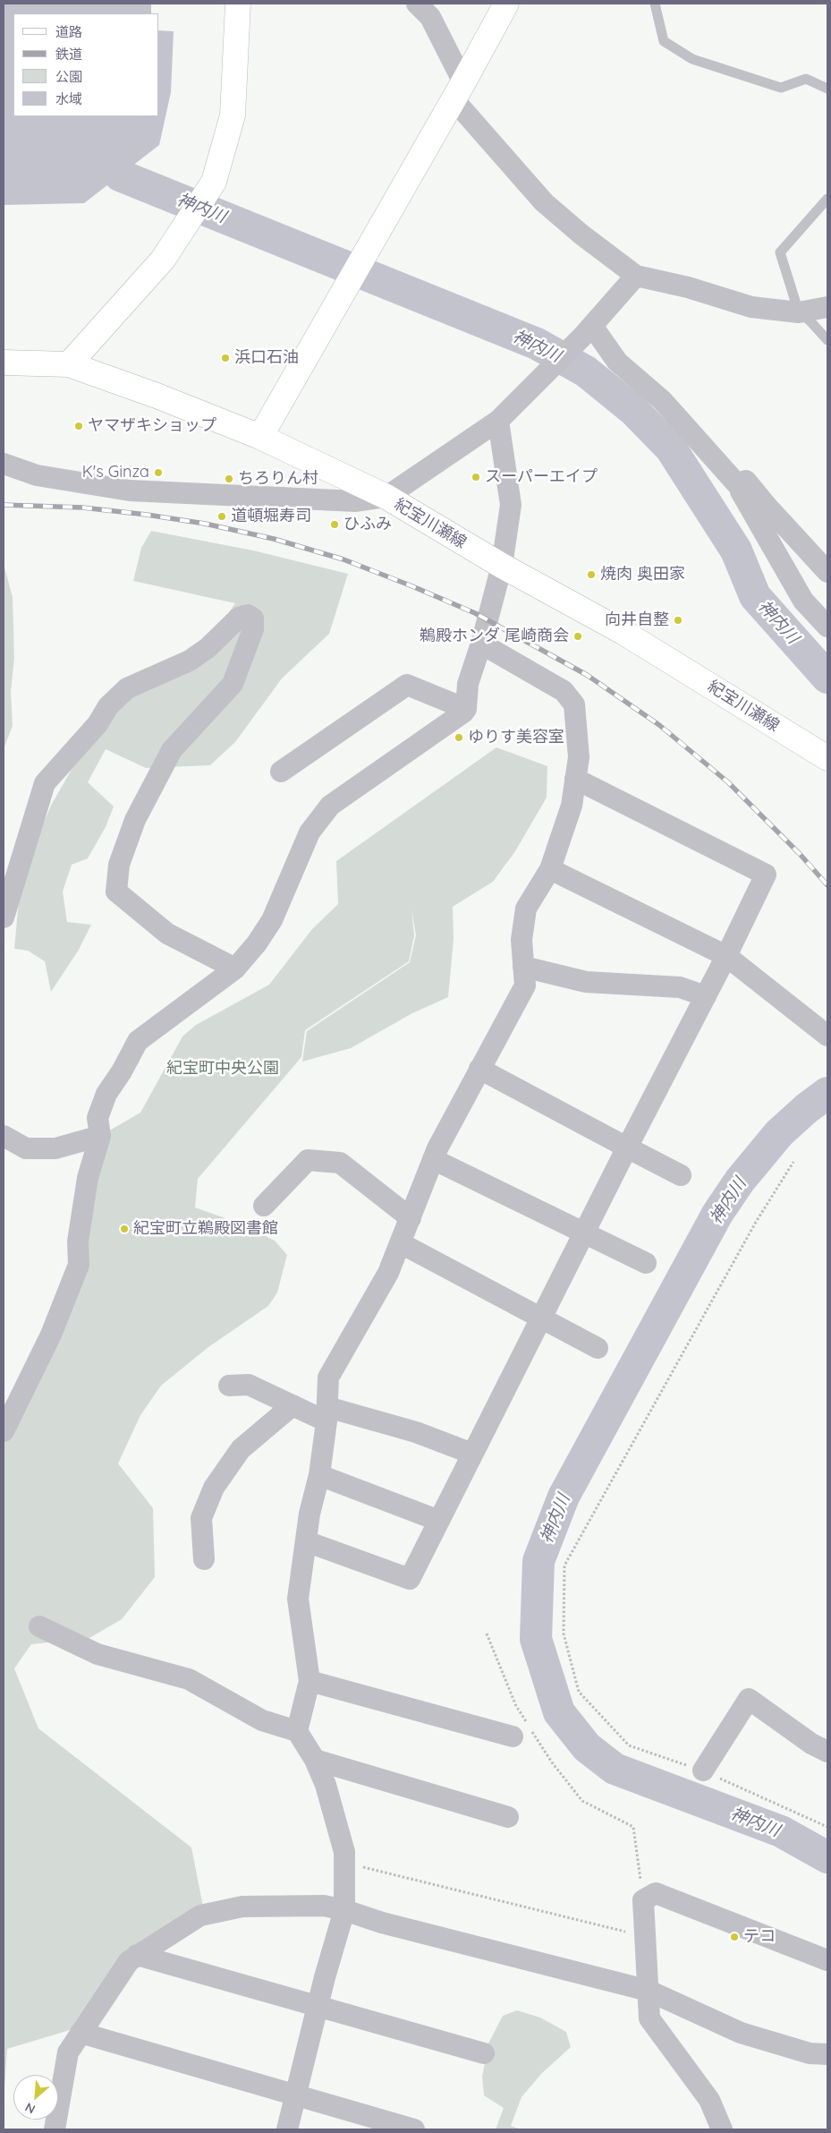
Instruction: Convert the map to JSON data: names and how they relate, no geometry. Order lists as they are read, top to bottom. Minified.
{"streets":{"main road":["紀宝川瀬線"]},"water":["神内川"],"parks":["紀宝町中央公園"],"places":["浜口石油","ヤマザキショップ","K's Ginza","スーパーエイプ","ちろりん村","道頓堀寿司","ひふみ","焼肉 奥田家","向井自整","鵜殿ホンダ 尾崎商会","ゆりす美容室","紀宝町立鵜殿図書館","テコ"],"legend":["道路","鉄道","公園","水域"],"north":"bottom left"}
